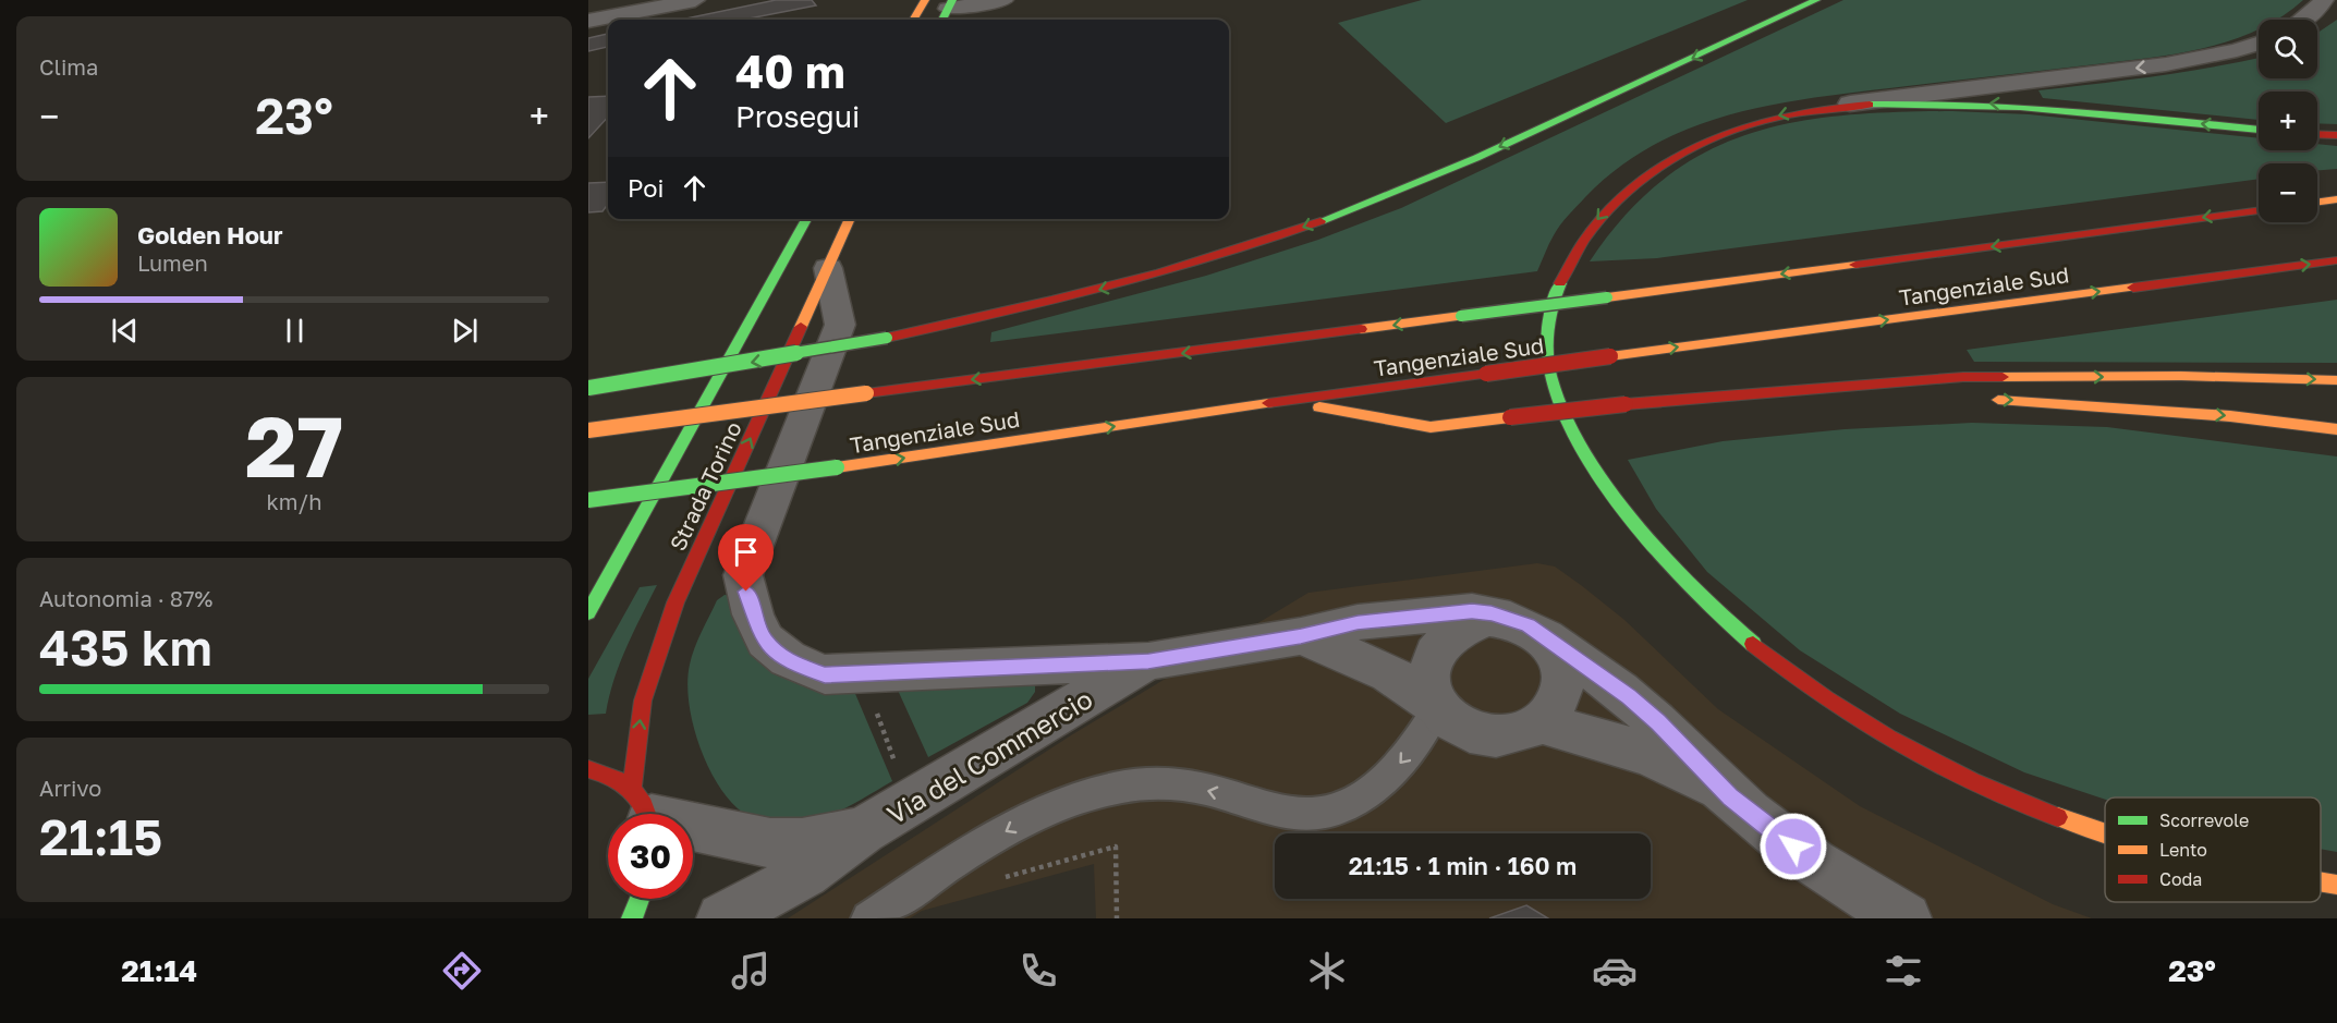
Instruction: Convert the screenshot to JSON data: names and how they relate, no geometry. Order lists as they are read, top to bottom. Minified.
{"streets":{"main road":["Tangenziale Sud","Strada Torino"],"street":["Via del Commercio"]},"crossings":[["Strada Torino","Via del Commercio"]],"legend":["Scorrevole","Lento","Coda"],"page":{"tile":["Clima",["27","km/h"],["Autonomia · 87%","435 km"],["Arrivo","21:15"]],"map_buttons":["+","−"],"turn":["40 m","Prosegui"],"heat":["−","23°","+"],"then":"Poi","song":["Golden Hour","Lumen"],"limit":"30","trip":"21:15 · 1 min · 160 m","tabs":["21:14","23°"]}}
